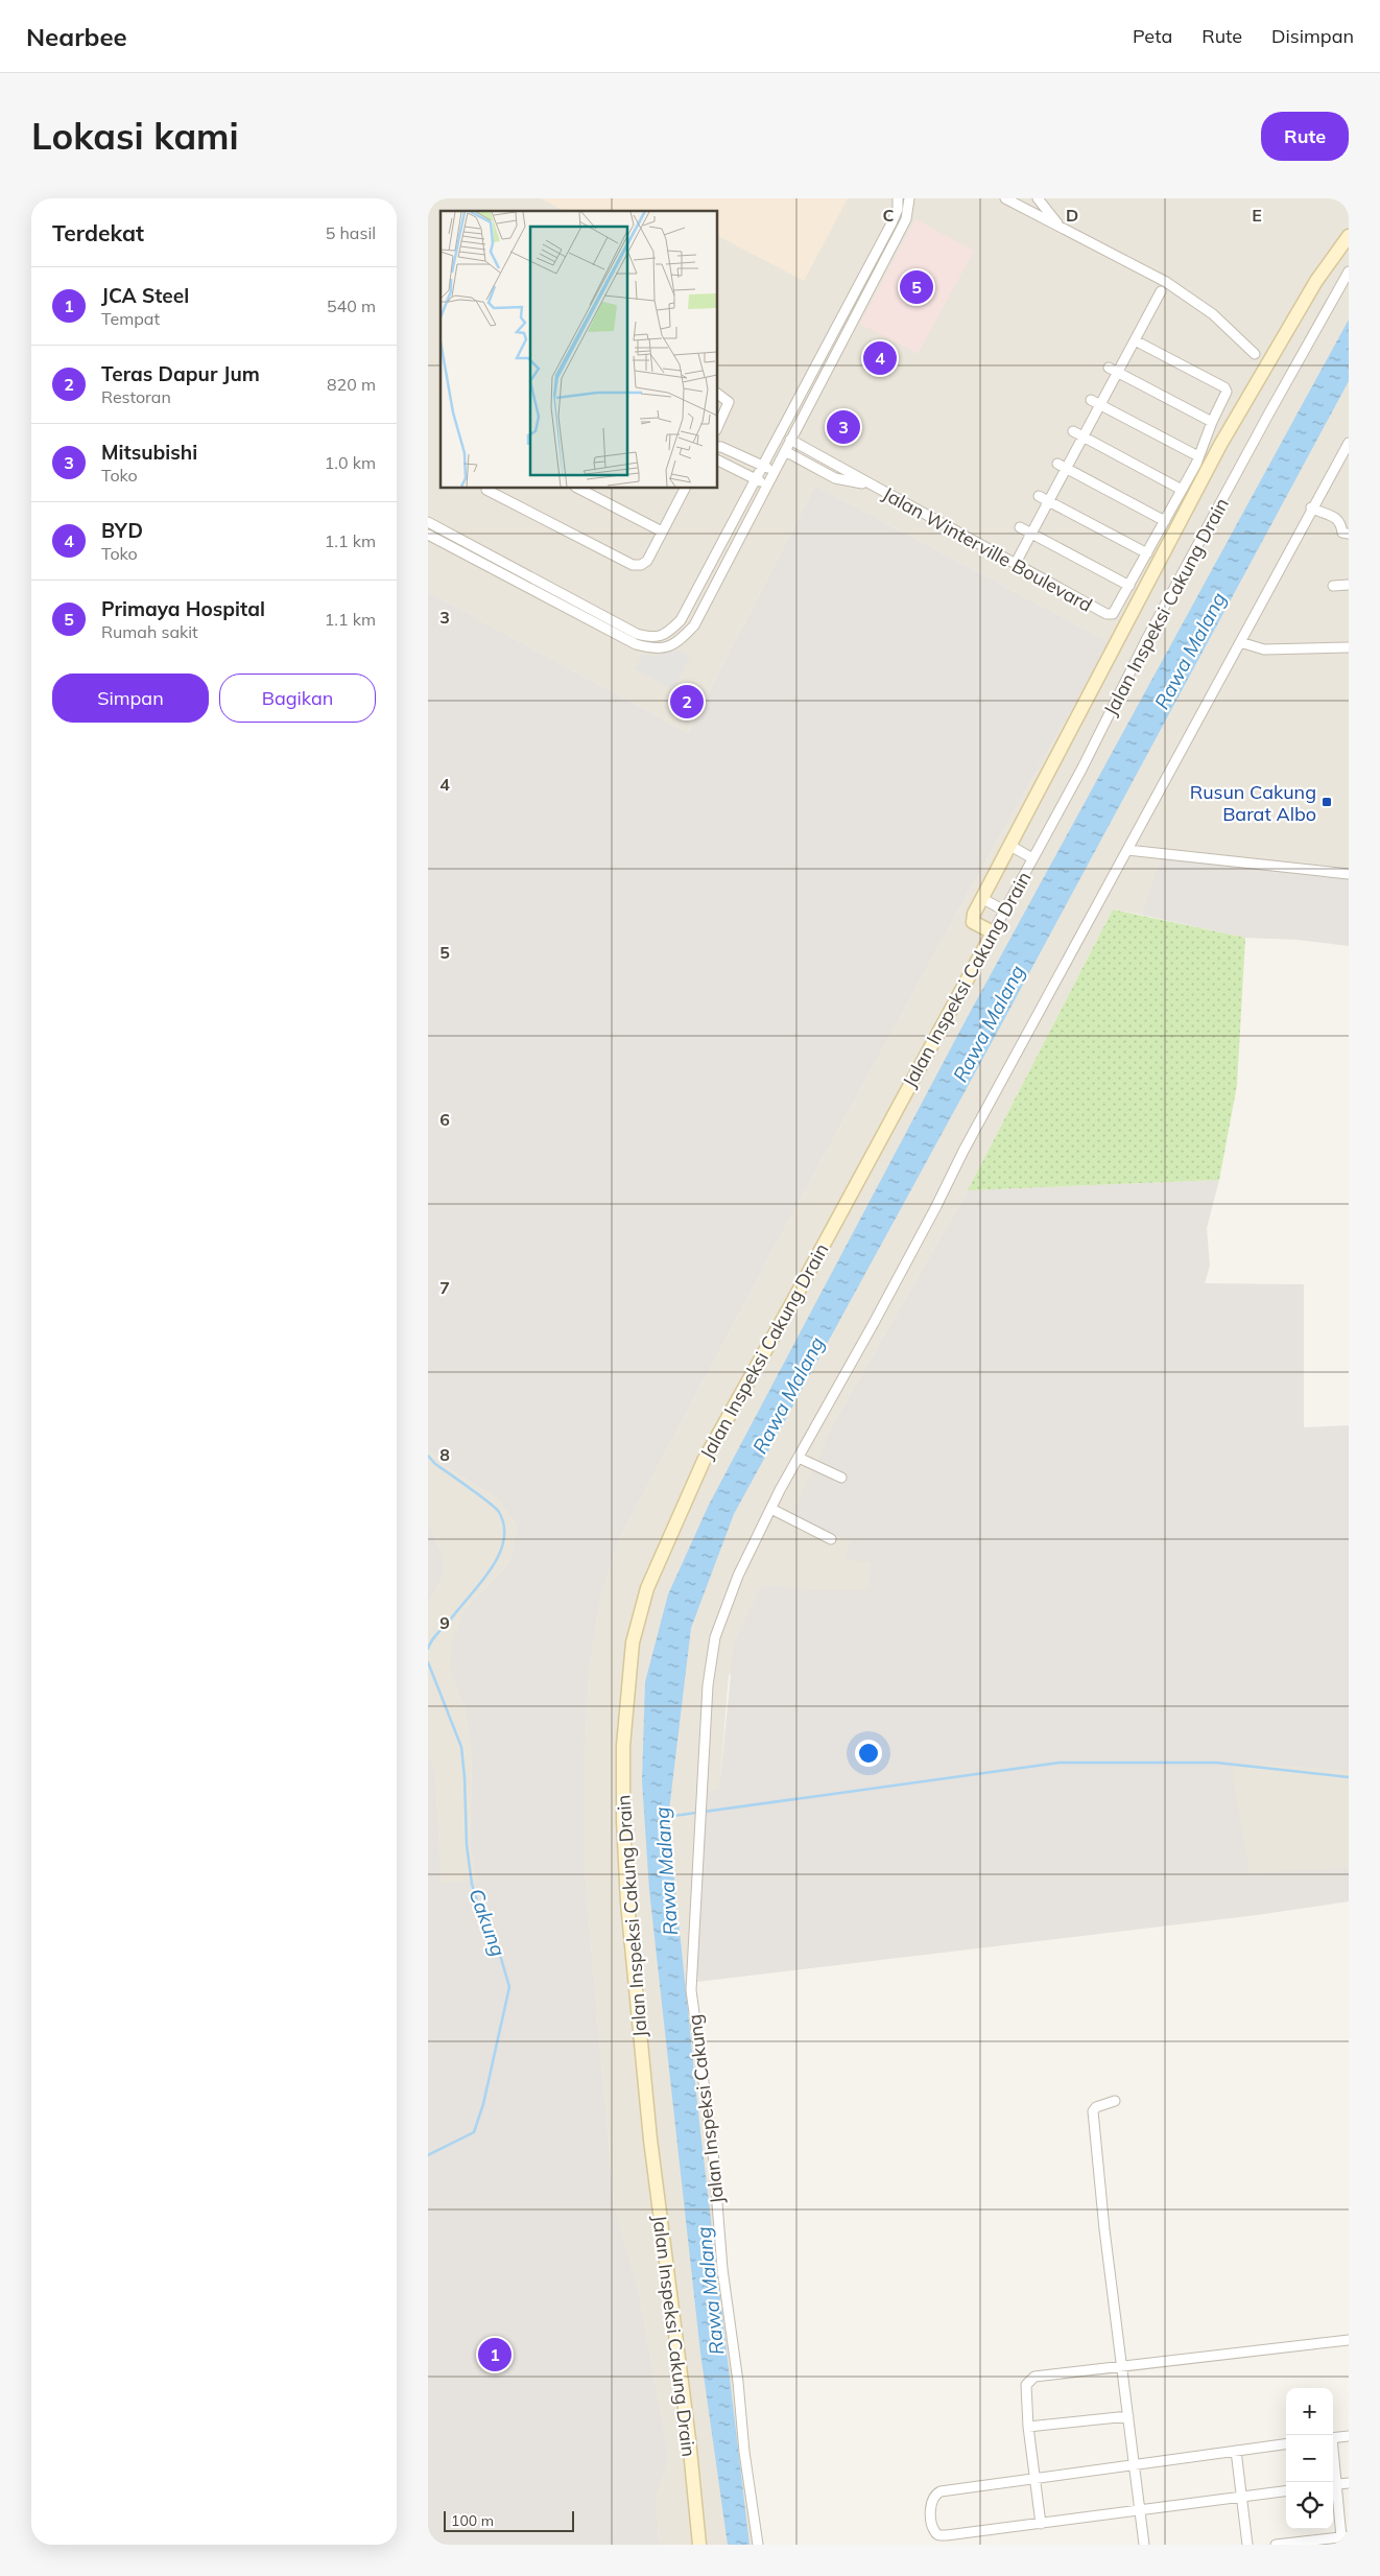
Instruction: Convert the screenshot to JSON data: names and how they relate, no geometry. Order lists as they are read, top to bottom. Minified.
{"streets":{"street":["Jalan Winterville Boulevard","Jalan Inspeksi Cakung Drain","Jalan Inspeksi Cakung"]},"water":["Rawa Malang","Cakung"],"places":{"transit":["Rusun Cakung Barat Albo"]},"scale_bar":"100 m","page":{"header":"Nearbee","nav":["Peta","Rute","Disimpan"],"buttons":["Rute",["Simpan","Bagikan"]],"title":"Lokasi kami","heading":["Terdekat","5 hasil"],"list":[{"mark":"1","name":"JCA Steel","note":"Tempat","value":"540 m"},{"mark":"2","name":"Teras Dapur Jum","note":"Restoran","value":"820 m"},{"mark":"3","name":"Mitsubishi","note":"Toko","value":"1.0 km"},{"mark":"4","name":"BYD","note":"Toko","value":"1.1 km"},{"mark":"5","name":"Primaya Hospital","note":"Rumah sakit","value":"1.1 km"}],"pins":["5","4","3","2","1"],"map_buttons":["+","−"],"scale":"100 m"},"grid":{"columns":["C","D","E"],"rows":["3","4","5","6","7","8","9"]}}
